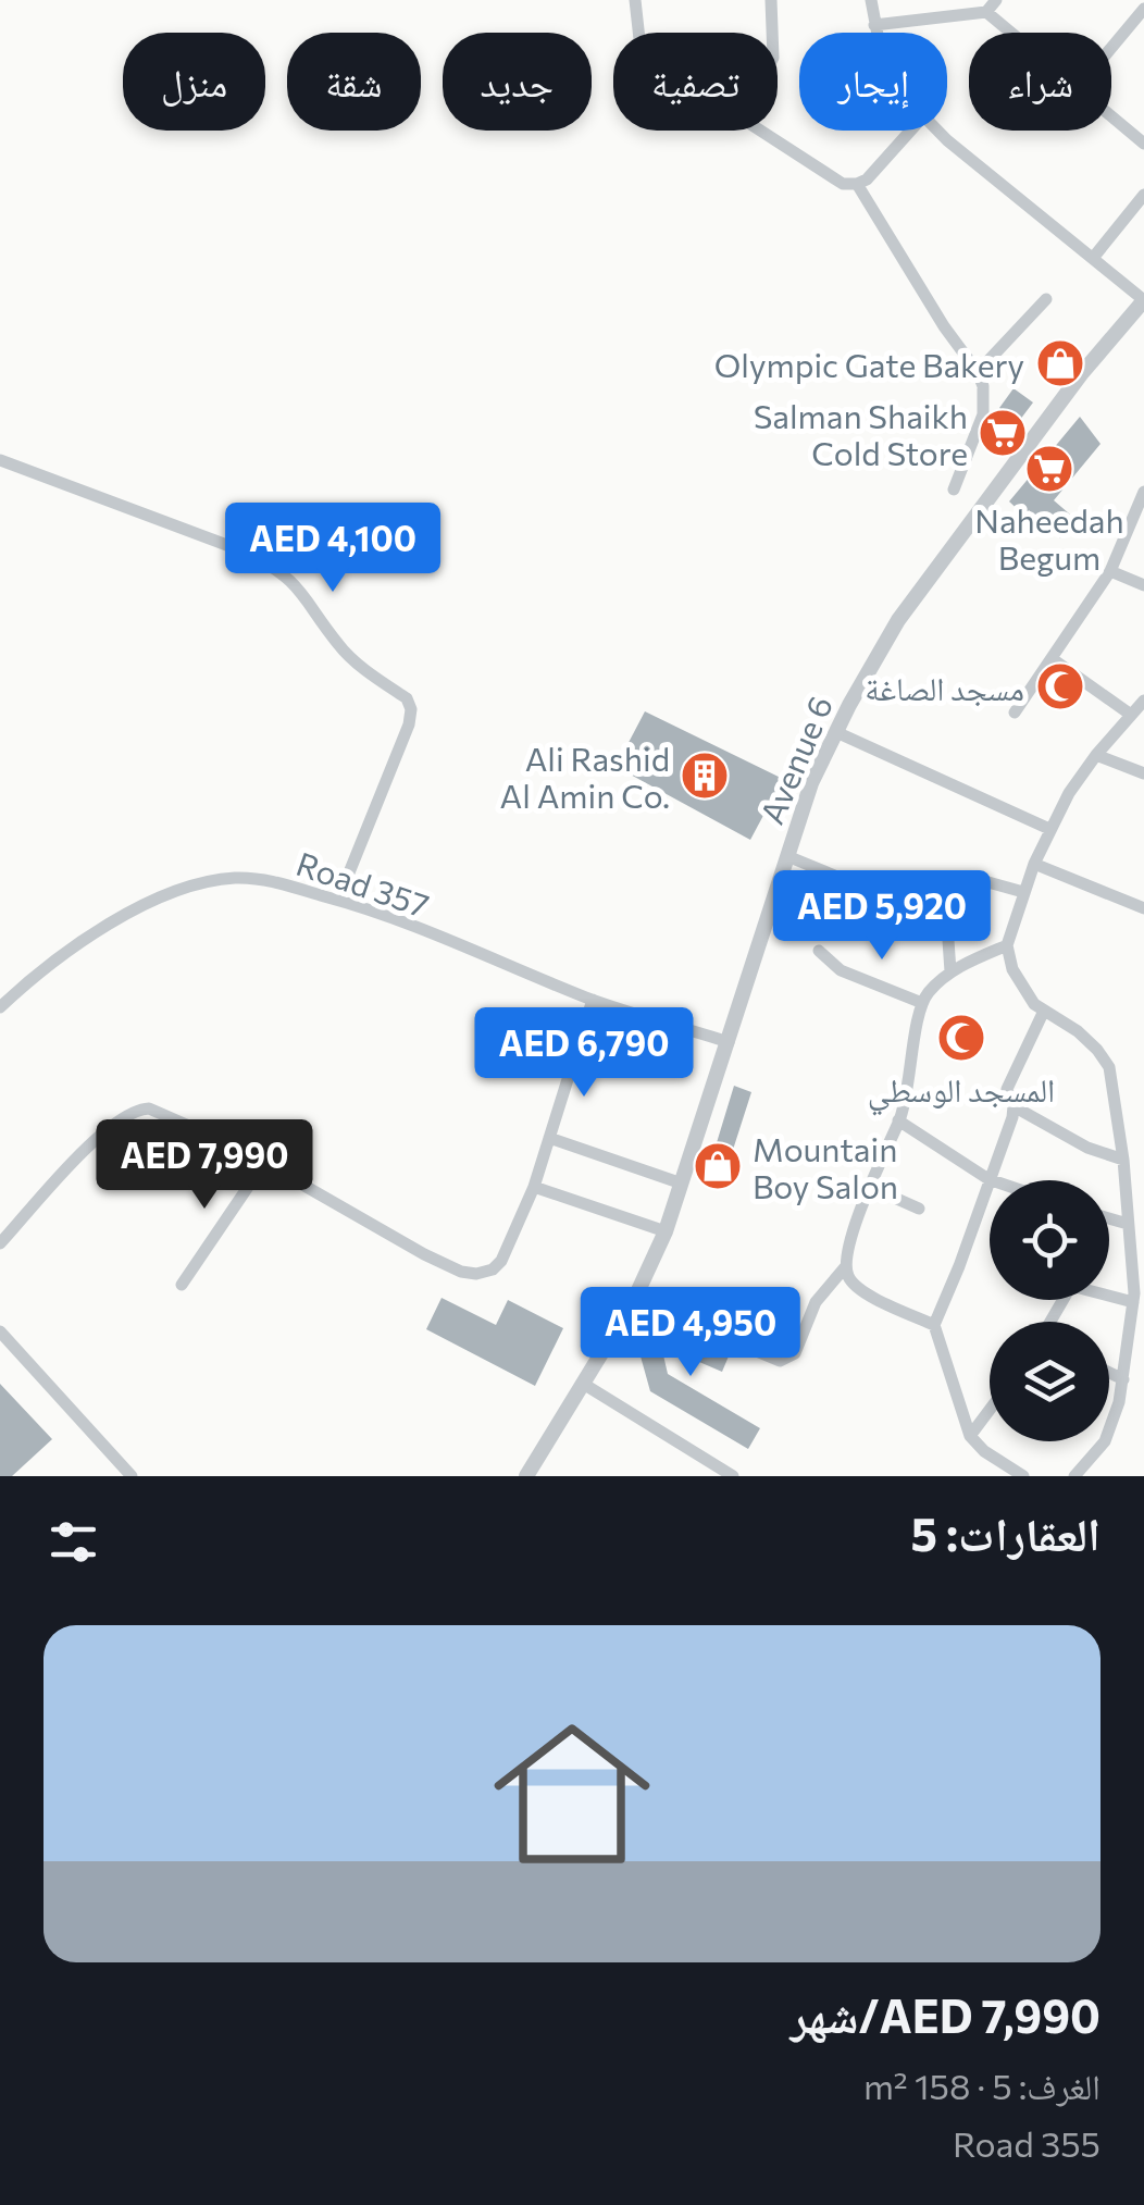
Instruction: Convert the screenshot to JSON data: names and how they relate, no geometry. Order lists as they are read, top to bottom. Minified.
{"streets":{"street":["Avenue 6","Road 357"]},"crossings":[["Avenue 6","Road 357"]],"places":{"shop":["Olympic Gate Bakery","Mountain Boy Salon"],"supermarket":["Salman Shaikh Cold Store","Naheedah Begum"],"mosque":["مسجد الصاغة","المسجد الوسطي"],"building":["Ali Rashid Al Amin Co."]},"page":{"chip":["شراء","إيجار","تصفية","جديد","شقة","منزل"],"price":["AED 4,100","AED 5,920","AED 6,790","AED 7,990","AED 4,950"],"heading":"العقارات: 5","list":[{"name":"AED 7,990/شهر","note":"الغرف: 5 · 158 m² · Road 355"}]}}
